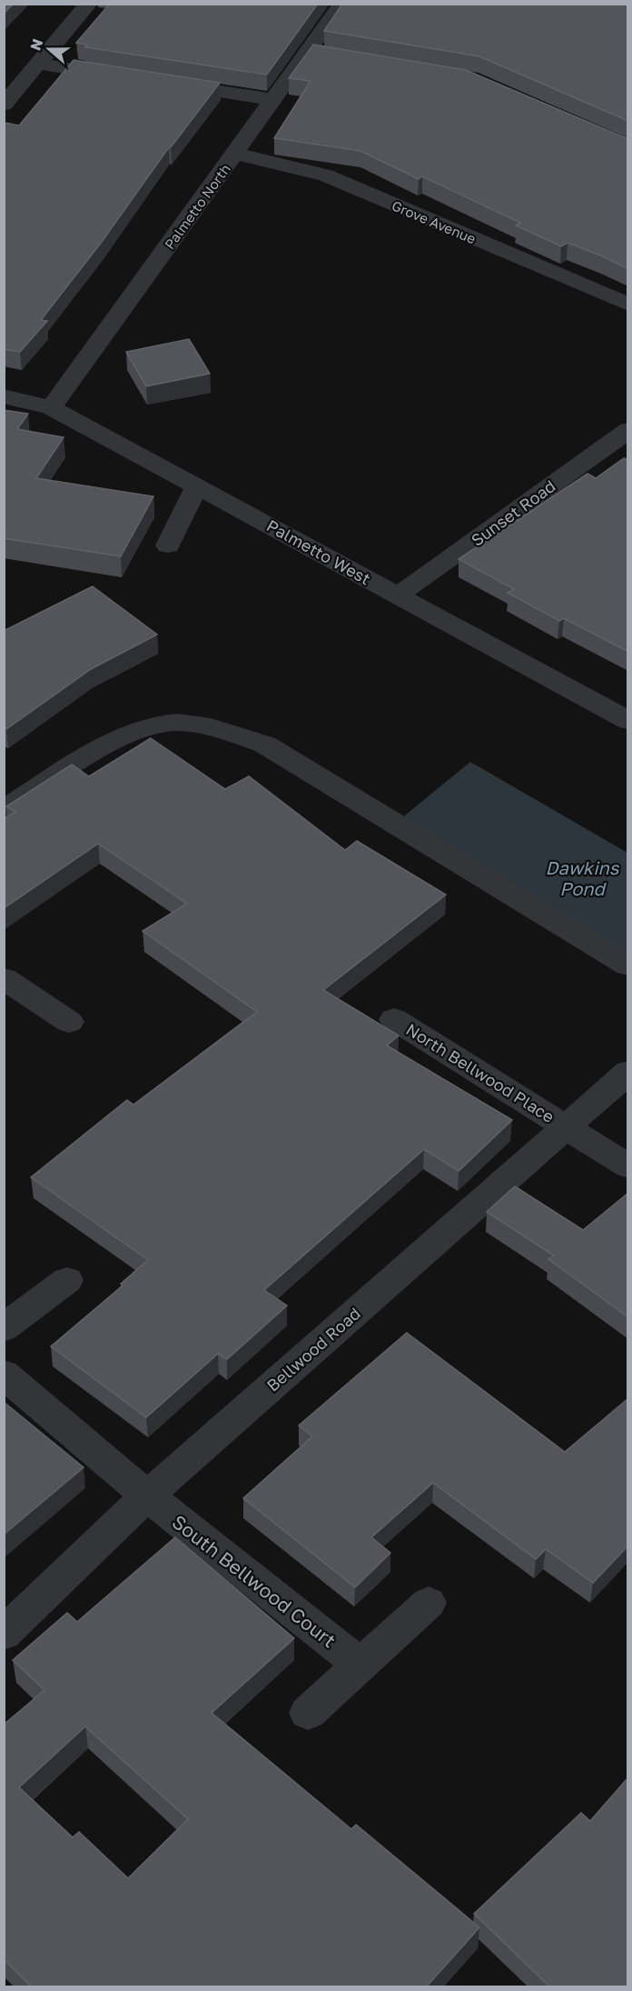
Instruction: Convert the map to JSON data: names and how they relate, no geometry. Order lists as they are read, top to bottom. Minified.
{"streets":{"street":["Palmetto North","Grove Avenue","Sunset Road","Palmetto West","North Bellwood Place","Bellwood Road","South Bellwood Court"]},"crossings":[["Palmetto North","Grove Avenue"],["Palmetto North","Palmetto West"],["Sunset Road","Palmetto West"],["North Bellwood Place","Bellwood Road"],["Bellwood Road","South Bellwood Court"]],"water":["Dawkins Pond"],"north":"left"}
